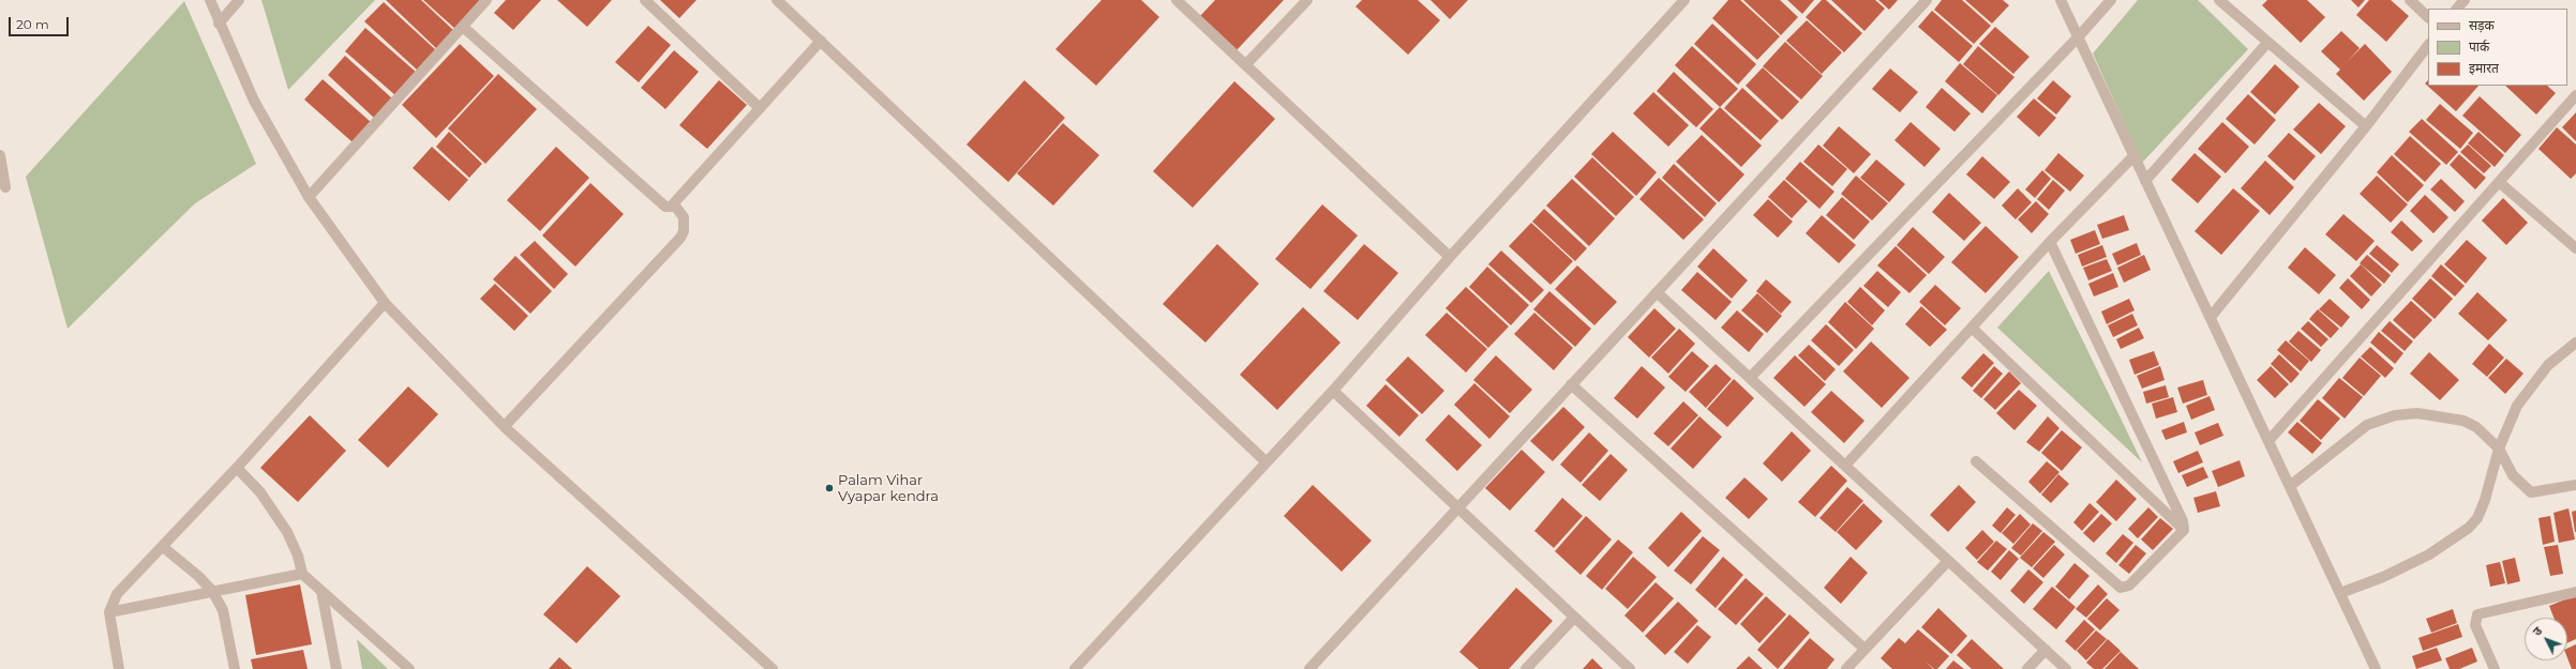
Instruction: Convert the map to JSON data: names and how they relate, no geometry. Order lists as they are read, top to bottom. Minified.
{"places":["Palam Vihar Vyapar kendra"],"legend":["सड़क","पार्क","इमारत"],"scale_bar":"20 m","north":"top left"}
